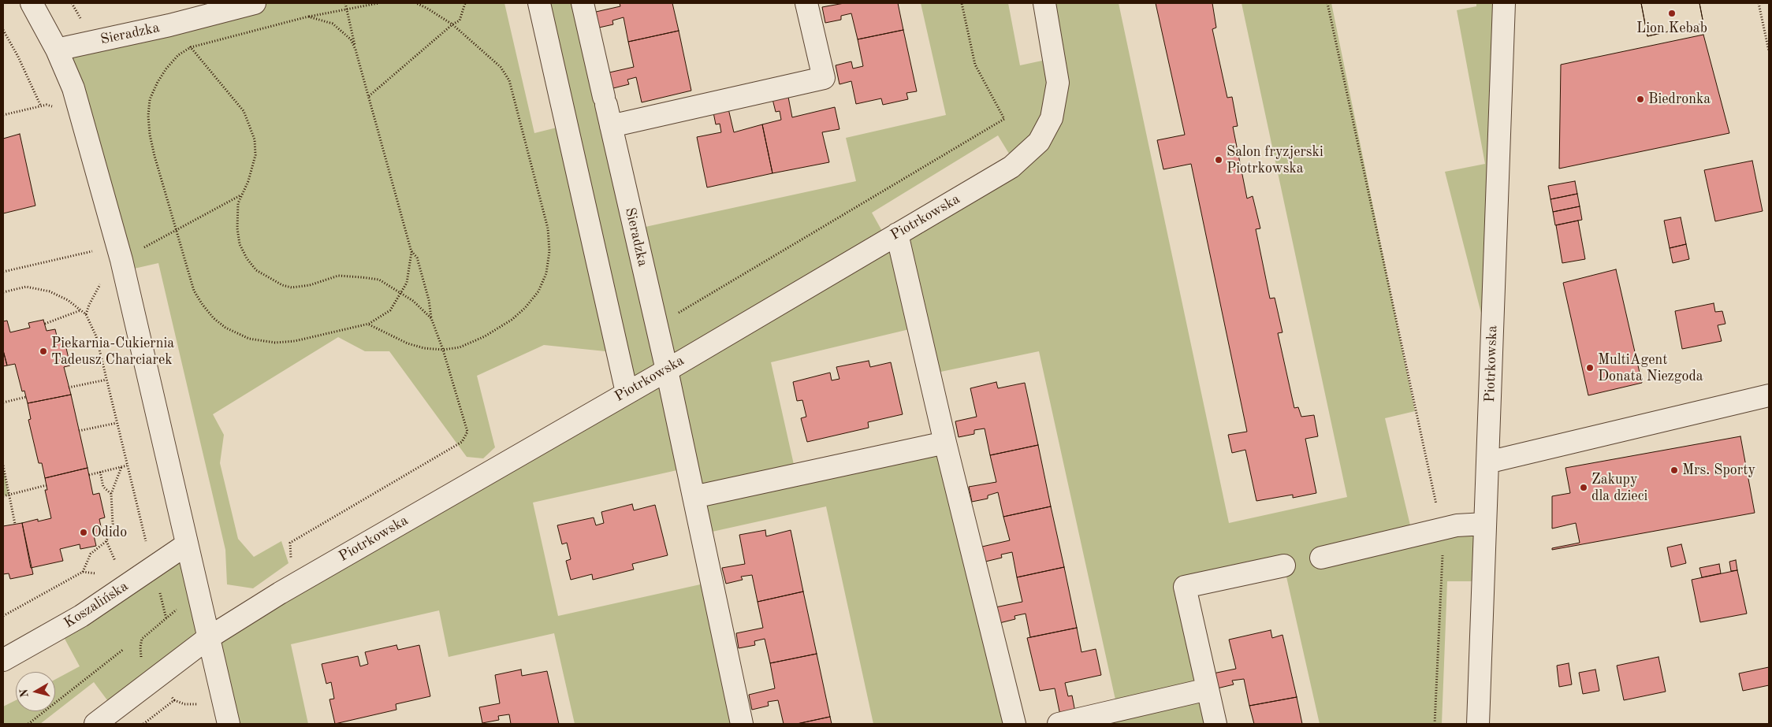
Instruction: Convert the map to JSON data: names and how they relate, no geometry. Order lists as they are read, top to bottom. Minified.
{"streets":{"street":["Sieradzka","Piotrkowska","Koszalińska"]},"crossings":[["Sieradzka","Piotrkowska"]],"places":["Lion Kebab","Biedronka","Salon fryzjerski Piotrkowska","Piekarnia-Cukiernia Tadeusz Charciarek","MultiAgent Donata Niezgoda","Mrs. Sporty","Zakupy dla dzieci","Odido"],"north":"left"}
